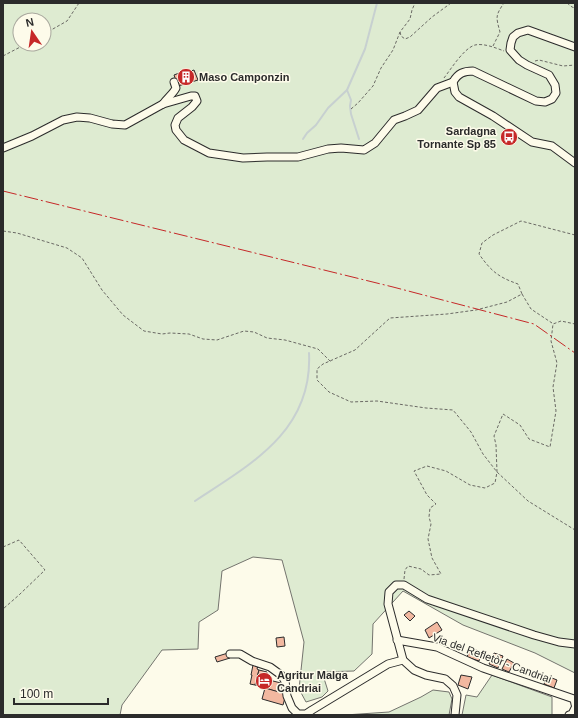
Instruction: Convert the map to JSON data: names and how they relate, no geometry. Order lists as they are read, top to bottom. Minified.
{"streets":{"street":["Via del Refletòr - Candriai"]},"places":{"building":["Maso Camponzin"],"bus stop":["Sardagna Tornante Sp 85"],"hotel":["Agritur Malga Candriai"]},"scale_bar":"100 m","north":"top"}
